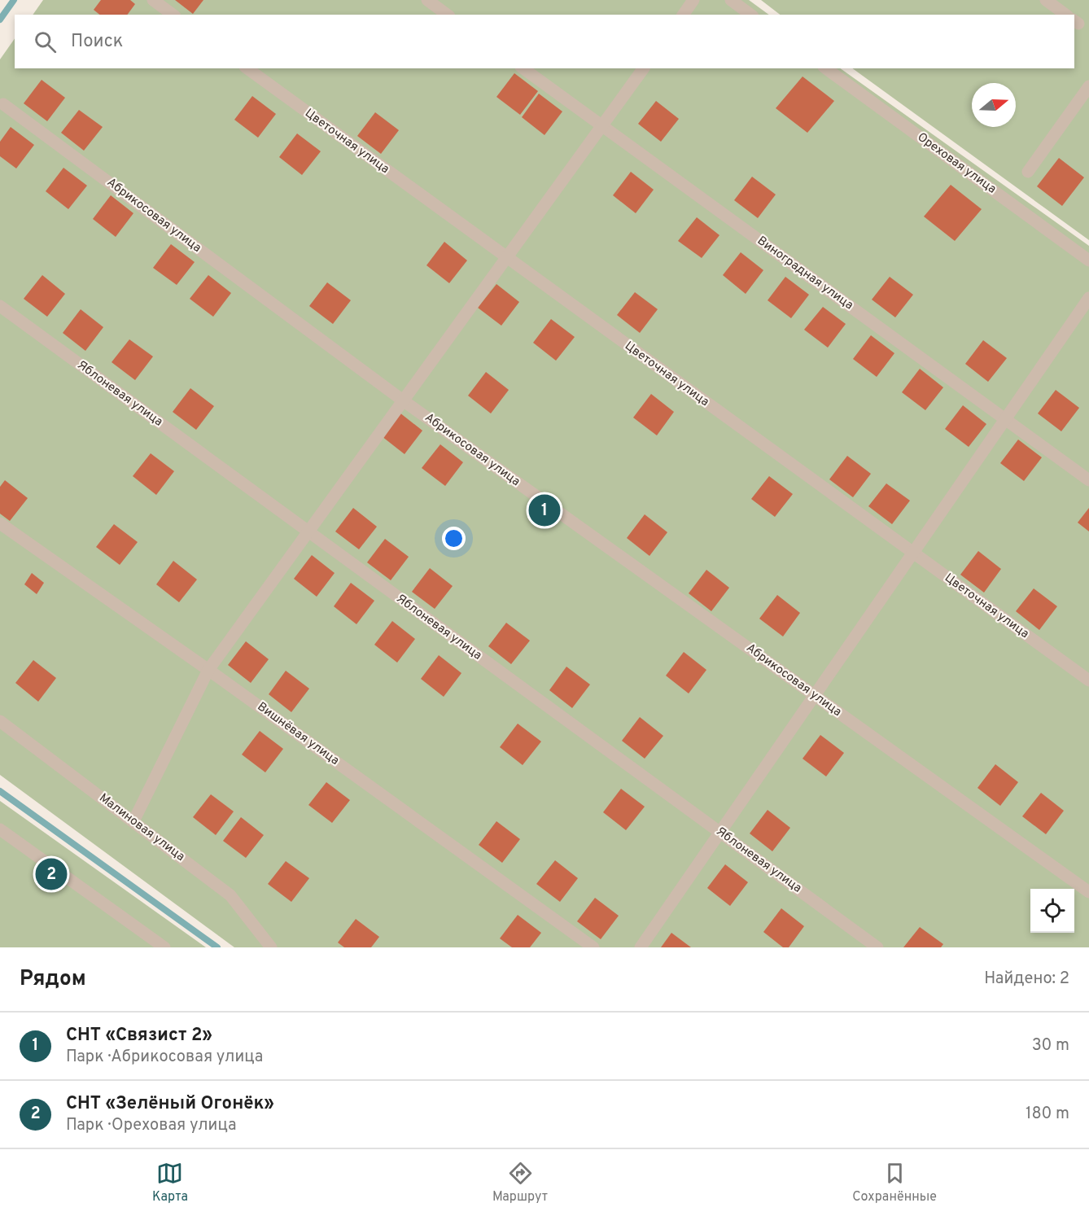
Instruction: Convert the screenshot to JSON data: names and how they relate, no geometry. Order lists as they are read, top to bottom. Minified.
{"streets":{"street":["Цветочная улица","Ореховая улица","Абрикосовая улица","Виноградная улица","Яблоневая улица","Вишнёвая улица","Малиновая улица"]},"north":"right","page":{"search":"Поиск","pins":["1","2"],"heading":["Рядом","Найдено: 2"],"list":[{"mark":"1","name":"СНТ «Связист 2»","note":"Парк · Абрикосовая улица","value":"30 m"},{"mark":"2","name":"СНТ «Зелёный Огонёк»","note":"Парк · Ореховая улица","value":"180 m"}],"nav":["Карта","Маршрут","Сохранённые"]}}
